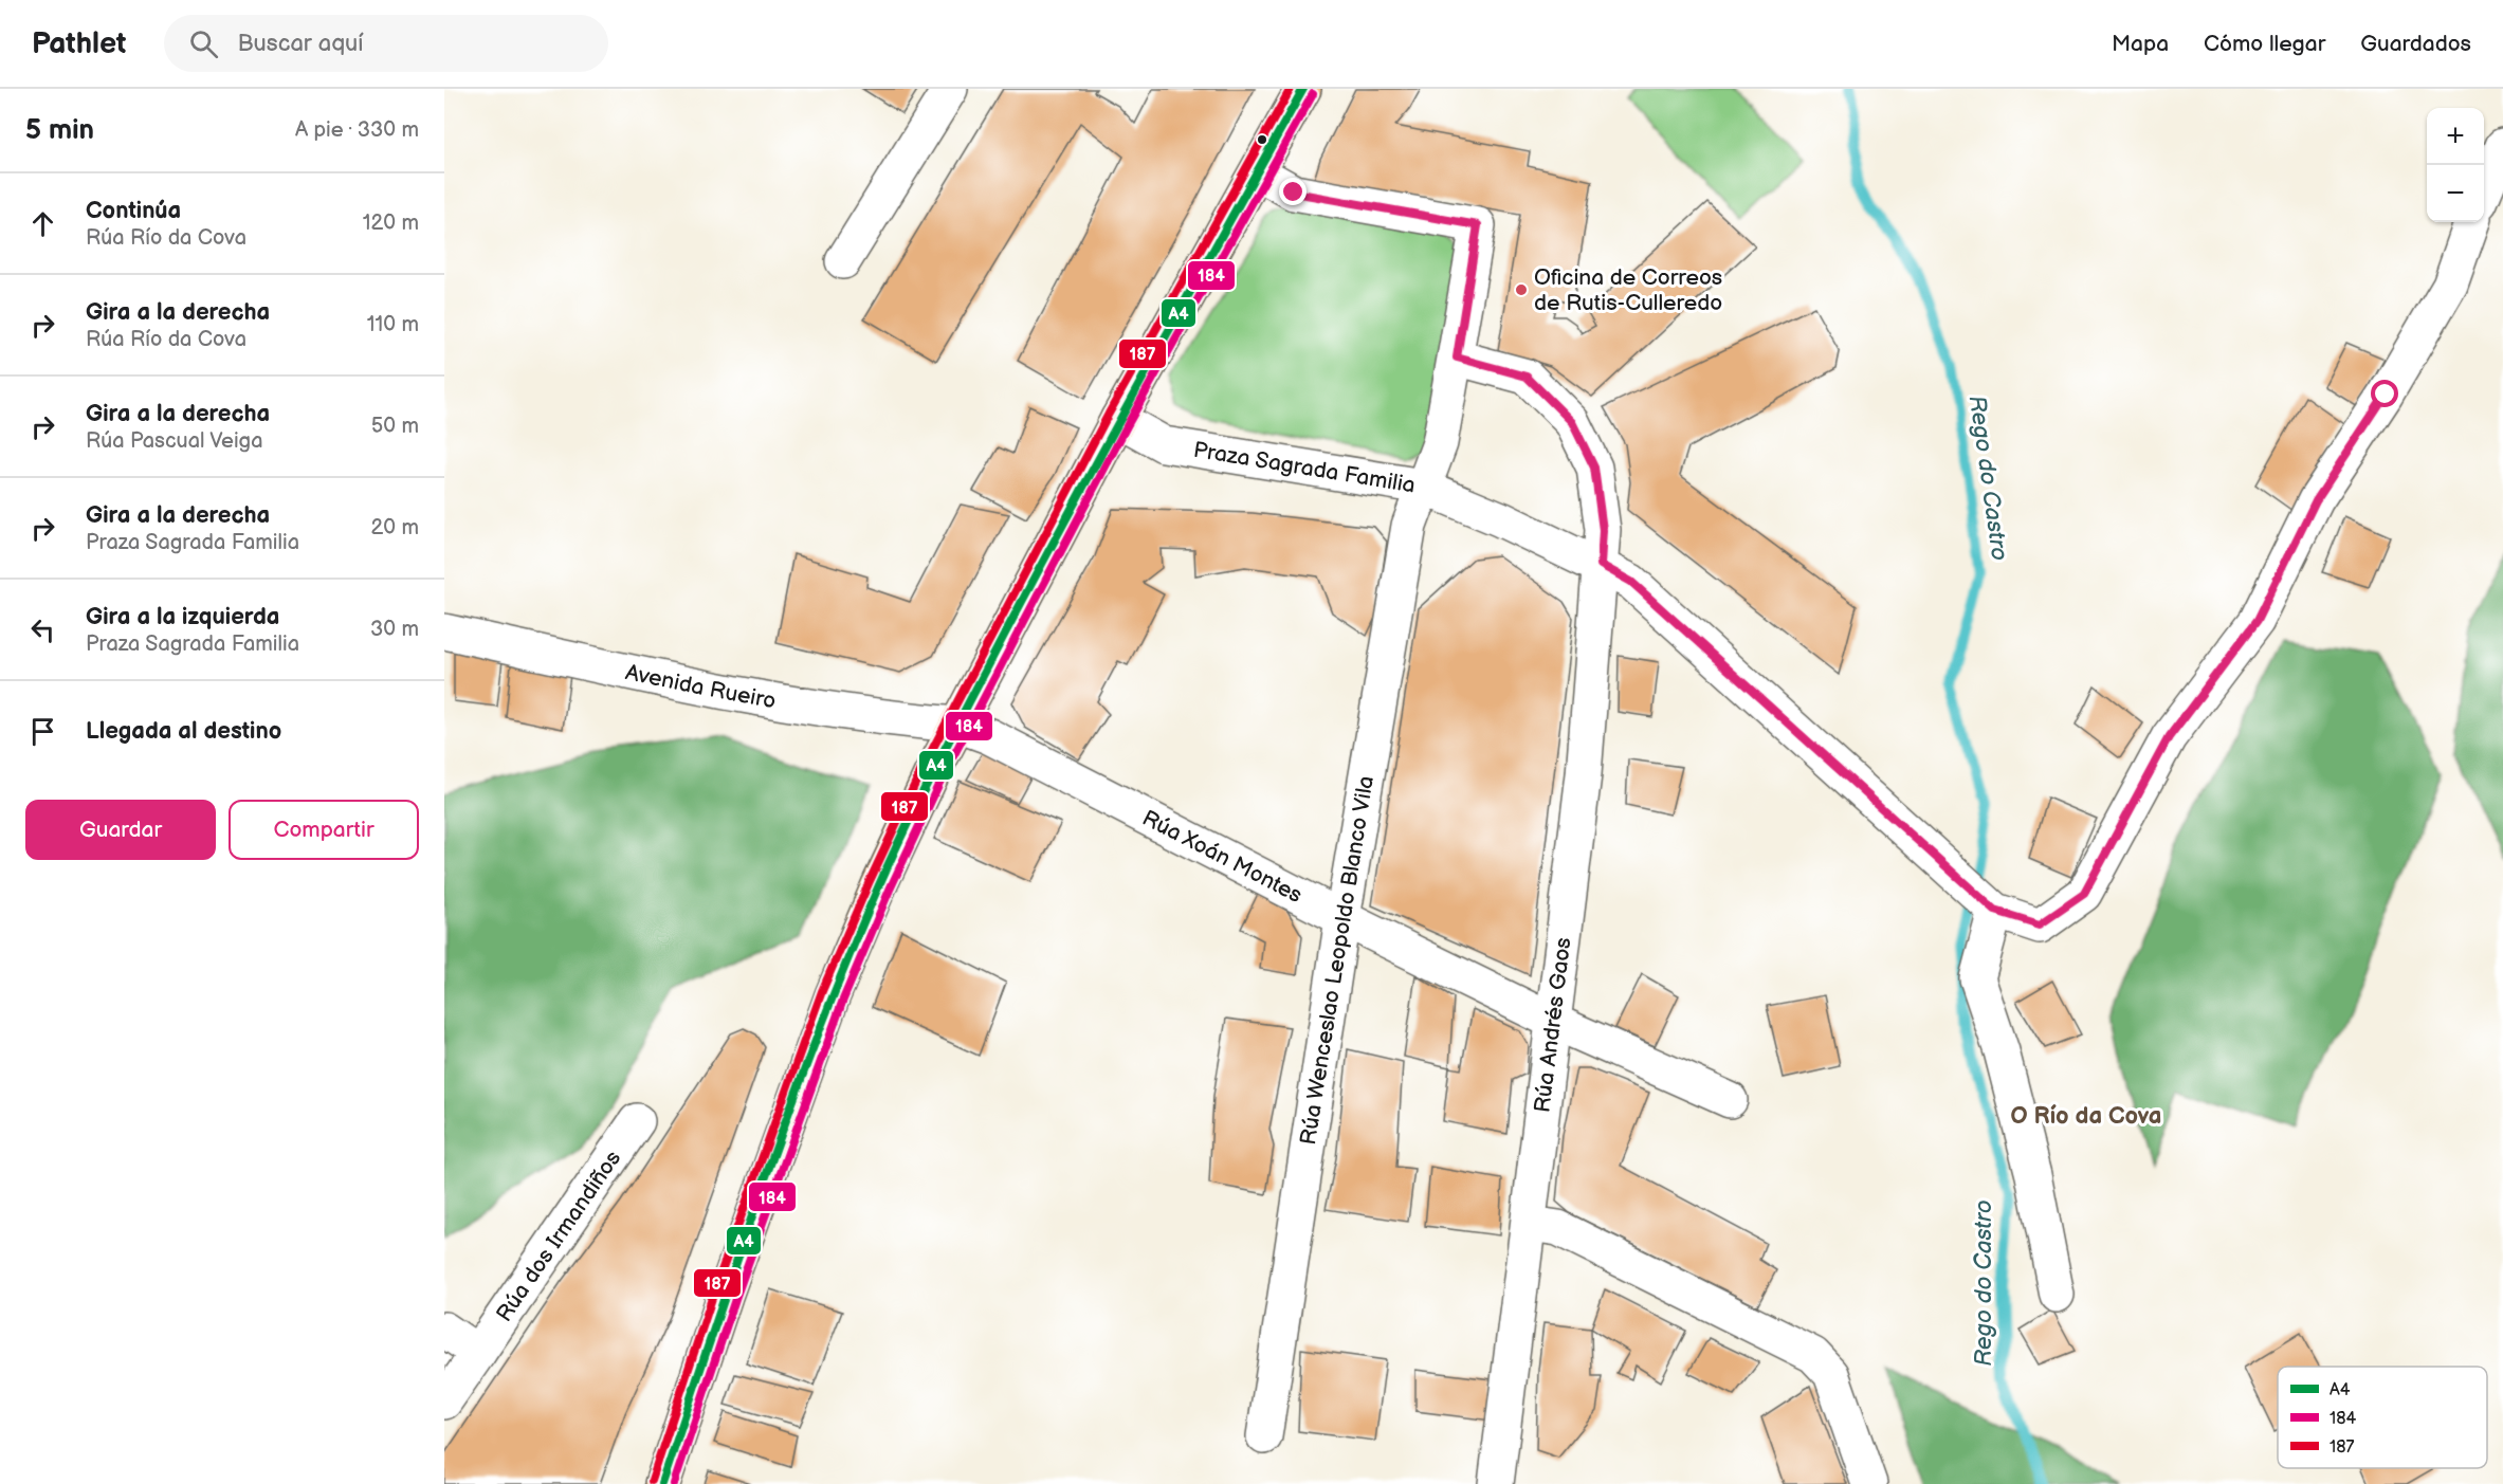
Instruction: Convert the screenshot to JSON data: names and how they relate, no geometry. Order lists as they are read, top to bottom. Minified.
{"streets":{"street":["Praza Sagrada Familia","Avenida Rueiro","Rúa Xoán Montes","Rúa Wenceslao Leopoldo Blanco Vila","Rúa Andrés Gaos","Rúa dos Irmandiños"]},"crossings":[["Praza Sagrada Familia","Rúa Wenceslao Leopoldo Blanco Vila"],["Praza Sagrada Familia","Rúa Andrés Gaos"],["Avenida Rueiro","Rúa Xoán Montes"],["Rúa Xoán Montes","Rúa Wenceslao Leopoldo Blanco Vila"],["Rúa Xoán Montes","Rúa Andrés Gaos"]],"districts":["O Río da Cova"],"water":["Rego do Castro"],"places":["Oficina de Correos de Rutis-Culleredo"],"lines":["transit line A4","transit line 187","transit line 184"],"legend":["A4","184","187"],"page":{"header":"Pathlet","search":"Buscar aquí","nav":["Mapa","Cómo llegar","Guardados"],"heading":["5 min","A pie · 330 m"],"map_buttons":["+","−"],"list":[["Continúa","Rúa Río da Cova","120 m"],["Gira a la derecha","Rúa Río da Cova","110 m"],["Gira a la derecha","Rúa Pascual Veiga","50 m"],["Gira a la derecha","Praza Sagrada Familia","20 m"],["Gira a la izquierda","Praza Sagrada Familia","30 m"],"Llegada al destino"],"buttons":["Guardar","Compartir"]}}
